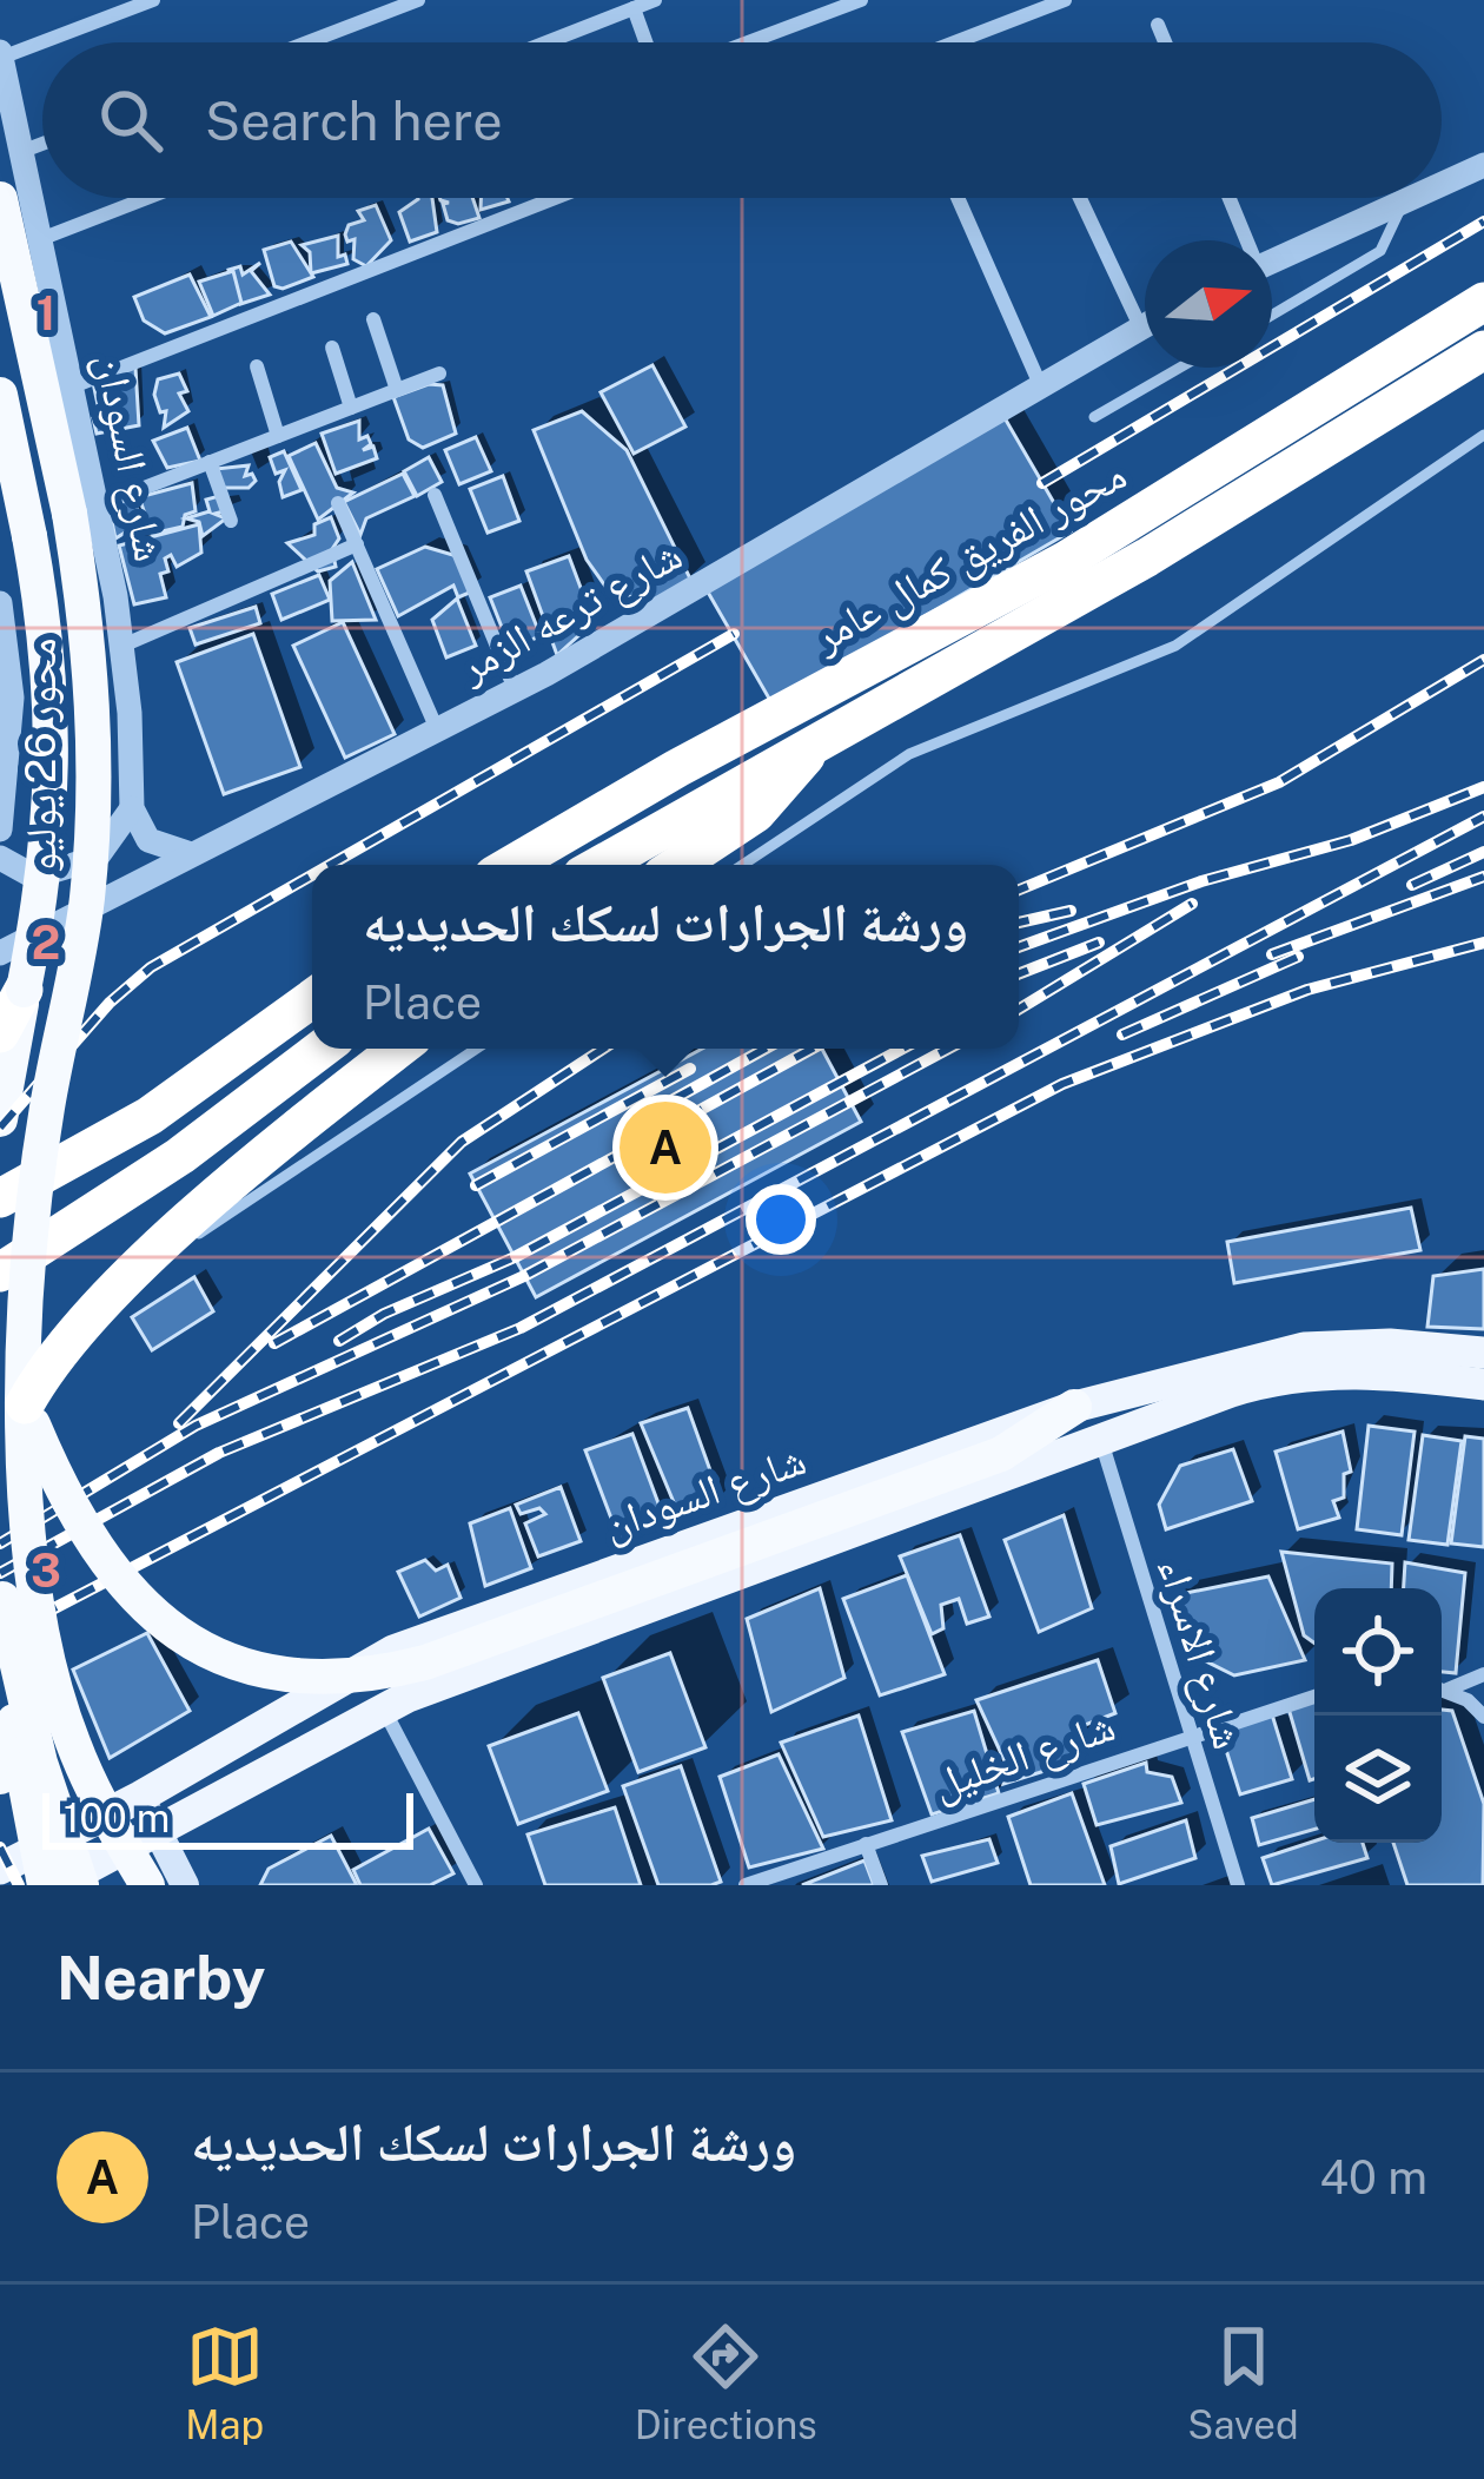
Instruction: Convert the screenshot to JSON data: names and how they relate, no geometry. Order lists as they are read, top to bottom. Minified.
{"streets":{"highway":["محور الفريق كمال عامر","محور 26 يوليو"],"main road":["شارع السودان"],"street":["شارع ترعه الزمر","شارع الاسراء","شارع الخليل"]},"crossings":[["شارع السودان","محور 26 يوليو"],["شارع السودان","شارع الاسراء"],["شارع الاسراء","شارع الخليل"]],"scale_bar":"100 m","north":"right","page":{"search":"Search here","popup":["ورشة الجرارات لسكك الحديديه","Place"],"pins":"A","scale":"100 m","heading":"Nearby","list":[{"mark":"A","name":"ورشة الجرارات لسكك الحديديه","note":"Place","value":"40 m"}],"nav":["Map","Directions","Saved"]},"grid":{"rows":["1","2","3"]}}
